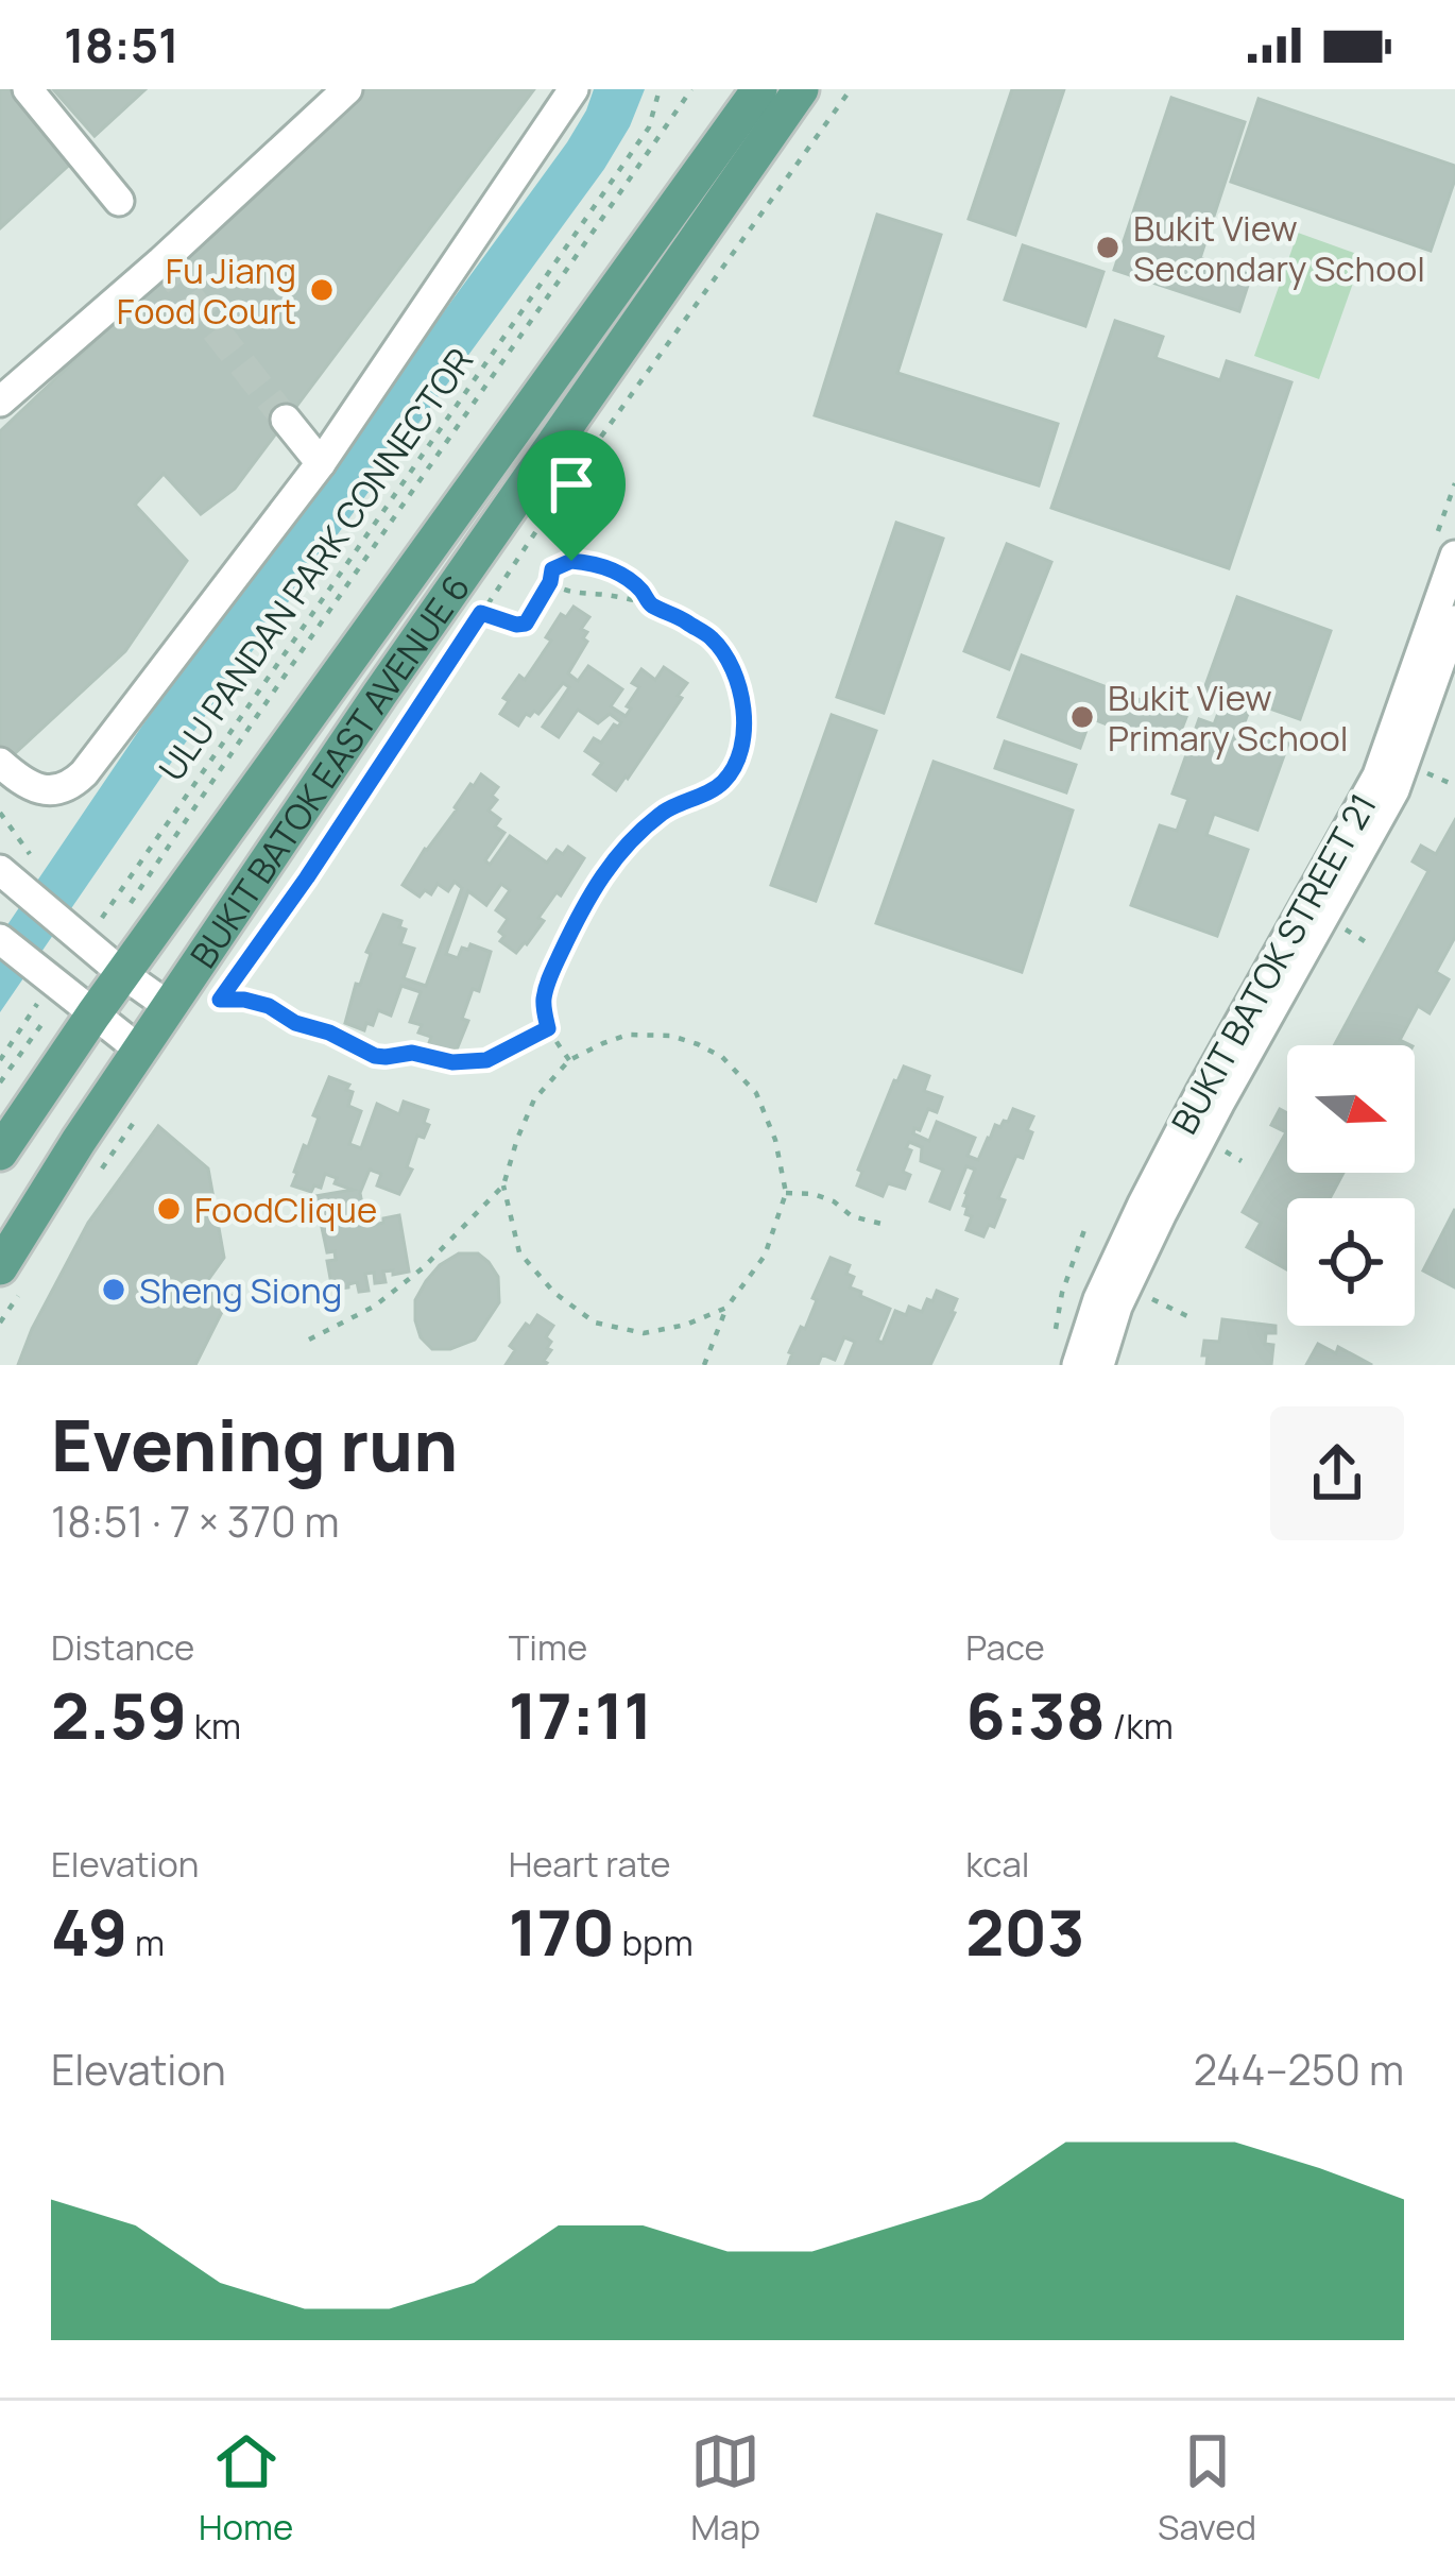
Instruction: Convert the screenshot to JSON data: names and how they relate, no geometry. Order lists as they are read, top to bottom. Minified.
{"streets":{"main road":["BUKIT BATOK EAST AVENUE 6"],"street":["BUKIT BATOK STREET 21"],"path":["ULU PANDAN PARK CONNECTOR"]},"places":["Bukit View Secondary School","Fu Jiang Food Court","Bukit View Primary School","FoodClique","Sheng Siong"],"north":"right","page":{"status":"18:51","heading":["Evening run","18:51 · 7 × 370 m"],"stats":[["Distance","2.59 km"],["Time","17:11"],["Pace","6:38 /km"],["Elevation","49 m"],["Heart rate","170 bpm"],["kcal","203"]],"chart":["Elevation","244–250 m"],"tabs":["Home","Map","Saved"]}}
